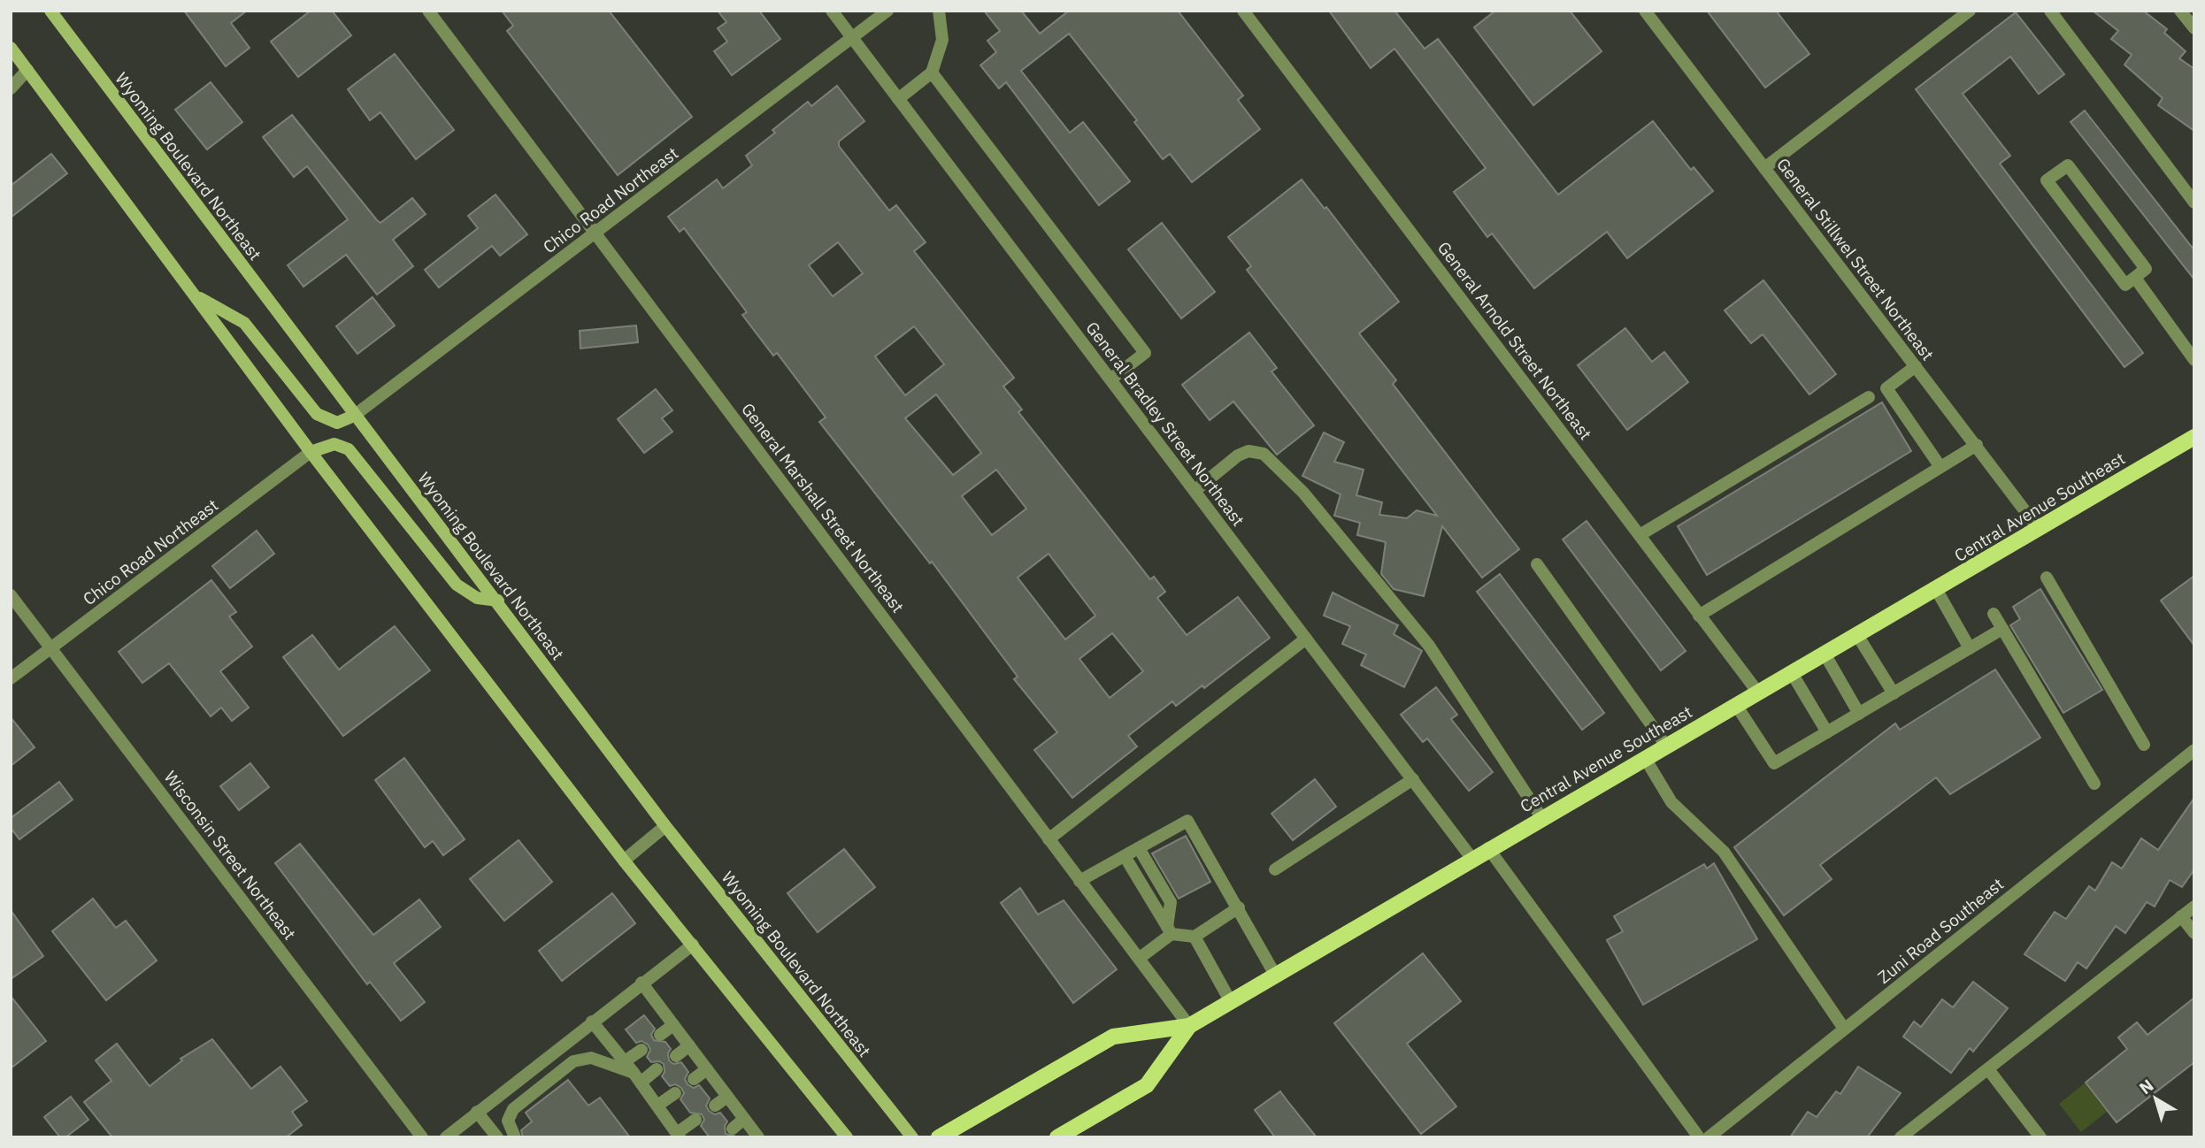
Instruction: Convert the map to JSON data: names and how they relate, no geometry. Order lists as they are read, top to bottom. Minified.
{"streets":{"main road":["Wyoming Boulevard Northeast","Central Avenue Southeast"],"street":["Chico Road Northeast","General Stillwel Street Northeast","General Arnold Street Northeast","General Bradley Street Northeast","General Marshall Street Northeast","Wisconsin Street Northeast","Zuni Road Southeast"]},"crossings":[["Wyoming Boulevard Northeast","Chico Road Northeast"],["Chico Road Northeast","General Bradley Street Northeast"],["Chico Road Northeast","General Marshall Street Northeast"],["Chico Road Northeast","Wisconsin Street Northeast"],["General Stillwel Street Northeast","Central Avenue Southeast"],["General Arnold Street Northeast","Central Avenue Southeast"],["General Bradley Street Northeast","Central Avenue Southeast"],["Central Avenue Southeast","General Marshall Street Northeast"]],"north":"top left"}
